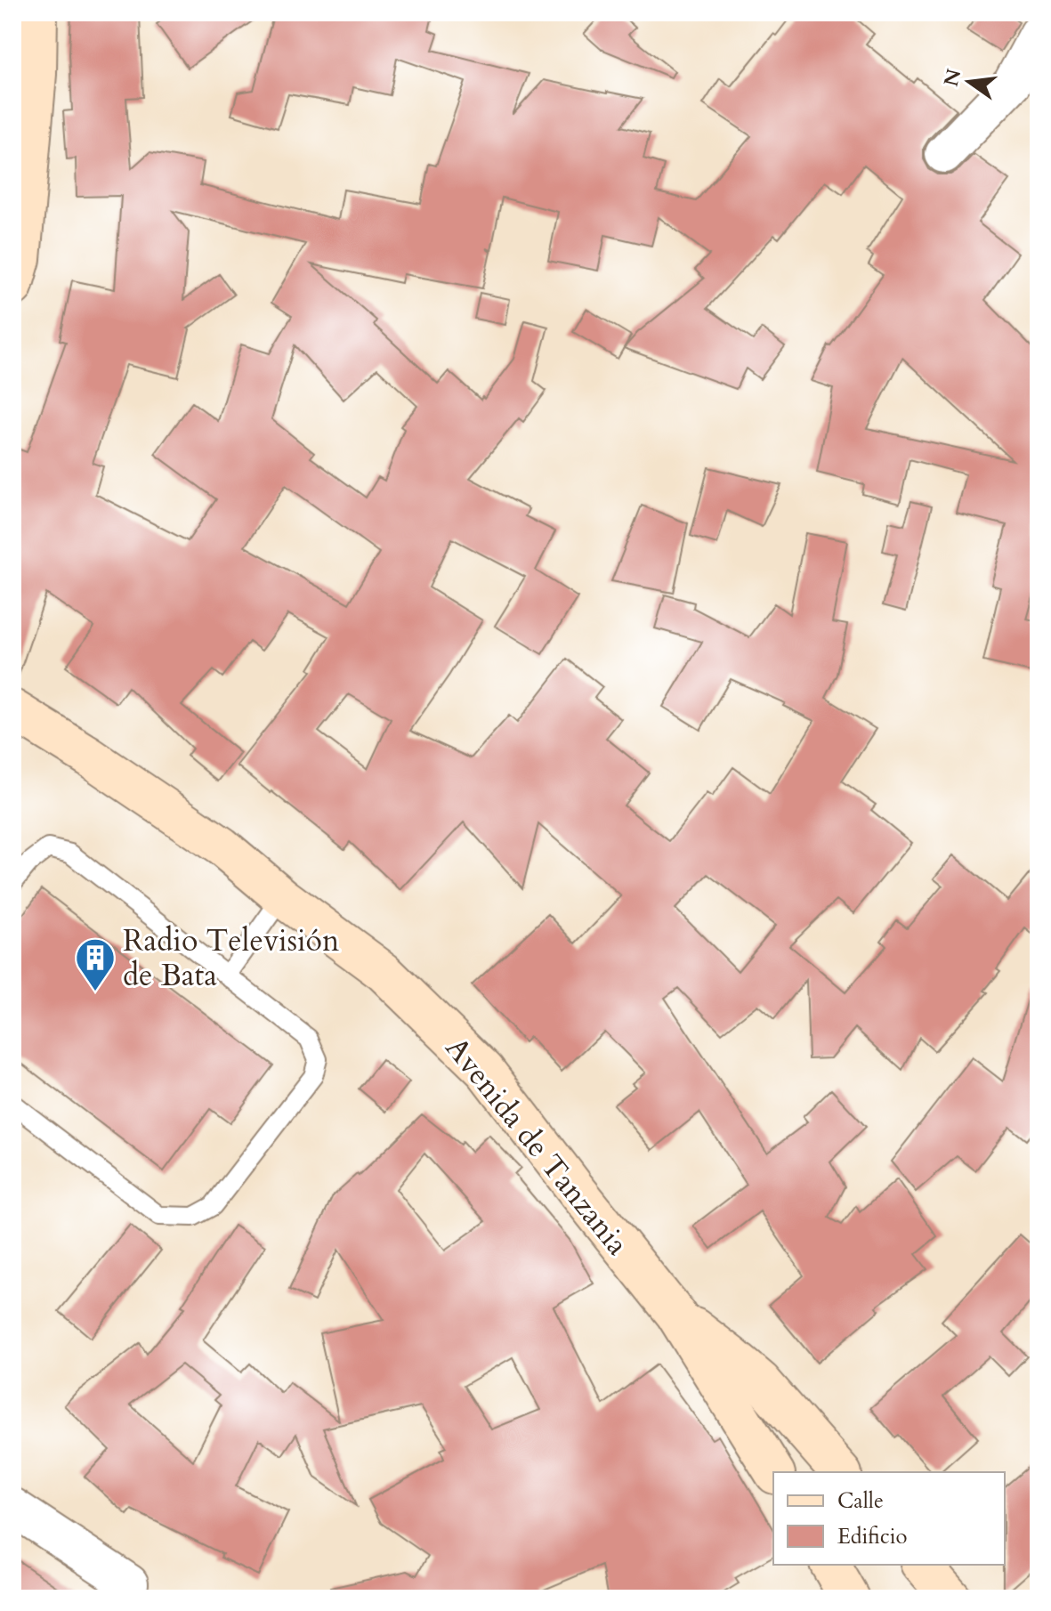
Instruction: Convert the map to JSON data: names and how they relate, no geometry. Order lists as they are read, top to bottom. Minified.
{"streets":{"main road":["Avenida de Tanzania"]},"places":{"building":["Radio Televisión de Bata"]},"legend":["Calle","Edificio"],"north":"left"}
